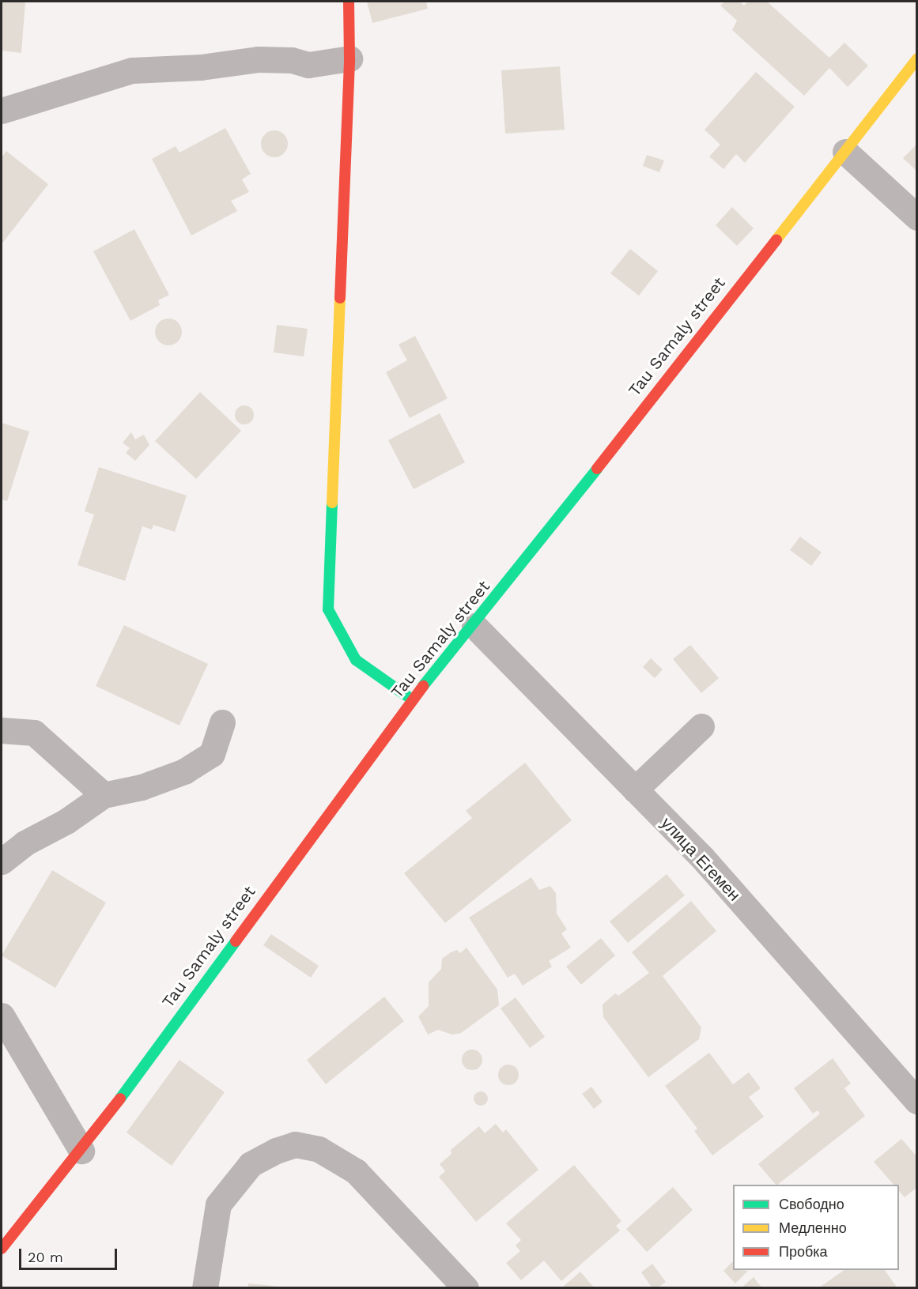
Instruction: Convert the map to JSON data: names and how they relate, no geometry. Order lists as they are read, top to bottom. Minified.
{"streets":{"street":["Tau Samaly street","улица Егемен"]},"crossings":[["Tau Samaly street","улица Егемен"]],"legend":["Свободно","Медленно","Пробка"],"scale_bar":"20 m"}
